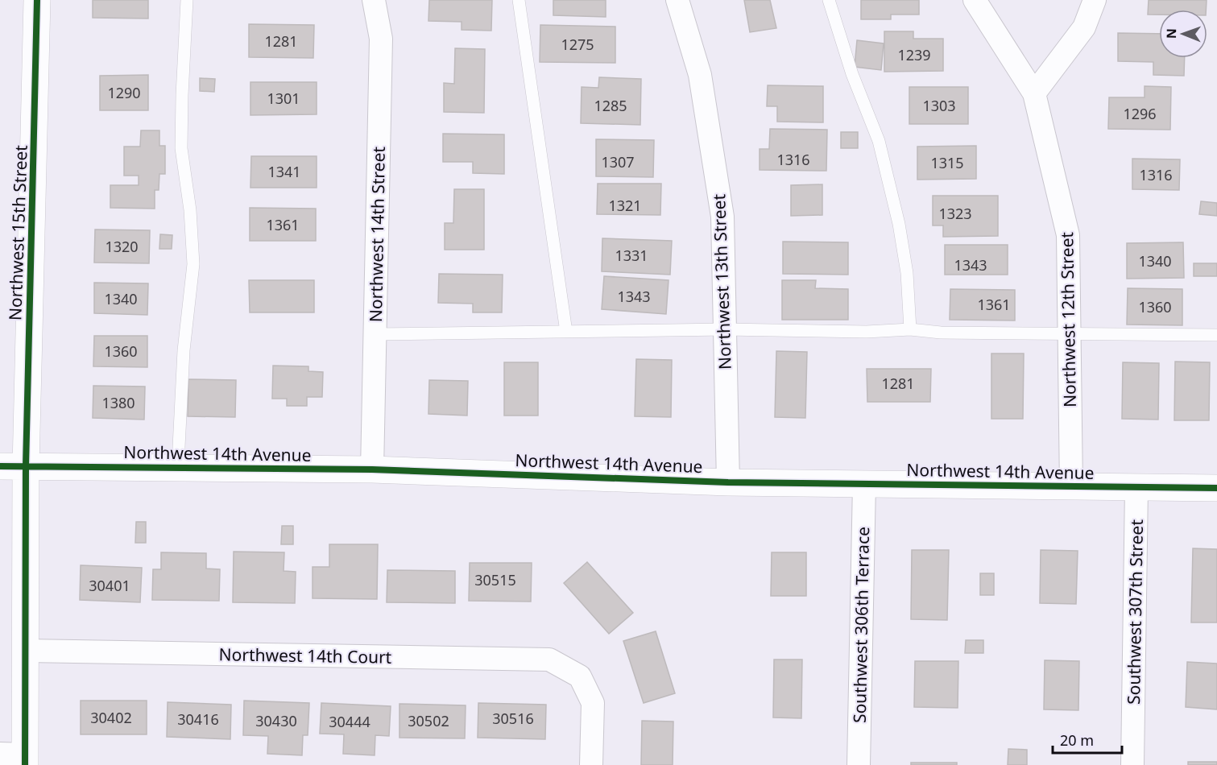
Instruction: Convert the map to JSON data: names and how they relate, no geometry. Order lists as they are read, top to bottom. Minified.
{"streets":{"street":["Northwest 15th Street","Northwest 14th Street","Northwest 13th Street","Northwest 12th Street","Northwest 14th Avenue","Southwest 307th Street","Southwest 306th Terrace","Northwest 14th Court"]},"crossings":[["Northwest 15th Street","Northwest 14th Avenue"],["Northwest 15th Street","Northwest 14th Court"],["Northwest 14th Street","Northwest 14th Avenue"],["Northwest 13th Street","Northwest 14th Avenue"],["Northwest 12th Street","Northwest 14th Avenue"],["Northwest 14th Avenue","Southwest 307th Street"],["Northwest 14th Avenue","Southwest 306th Terrace"]],"house_numbers":["1281","1275","1239","1290","1301","1285","1303","1296","1316","1307","1315","1341","1316","1321","1323","1361","1320","1331","1340","1343","1343","1340","1361","1360","1360","1281","1380","30515","30401","30402","30516","30416","30430","30502","30444"],"scale_bar":"20 m","north":"left"}
